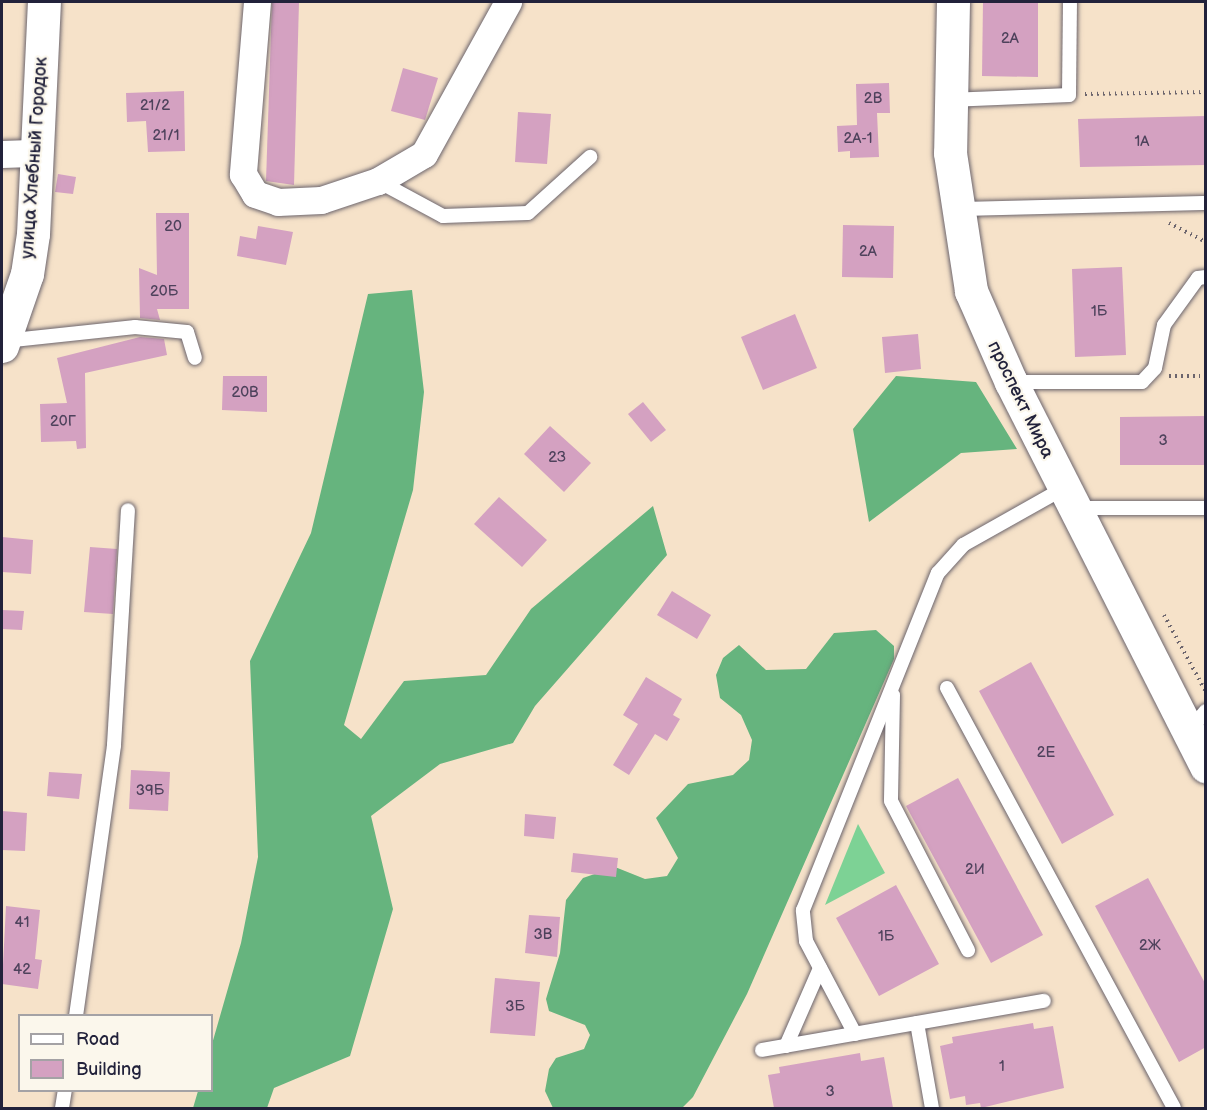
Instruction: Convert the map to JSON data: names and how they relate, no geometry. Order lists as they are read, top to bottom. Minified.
{"streets":{"street":["улица Хлебный Городок","проспект Мира"]},"house_numbers":["2А","2В","21/2","21/1","2А-1","1А","20","2А","20Б","1Б","20В","20Г","3","2З","2Е","39Б","2И","41","3В","1Б","2Ж","42","3Б","1","3"],"legend":["Road","Building"]}
